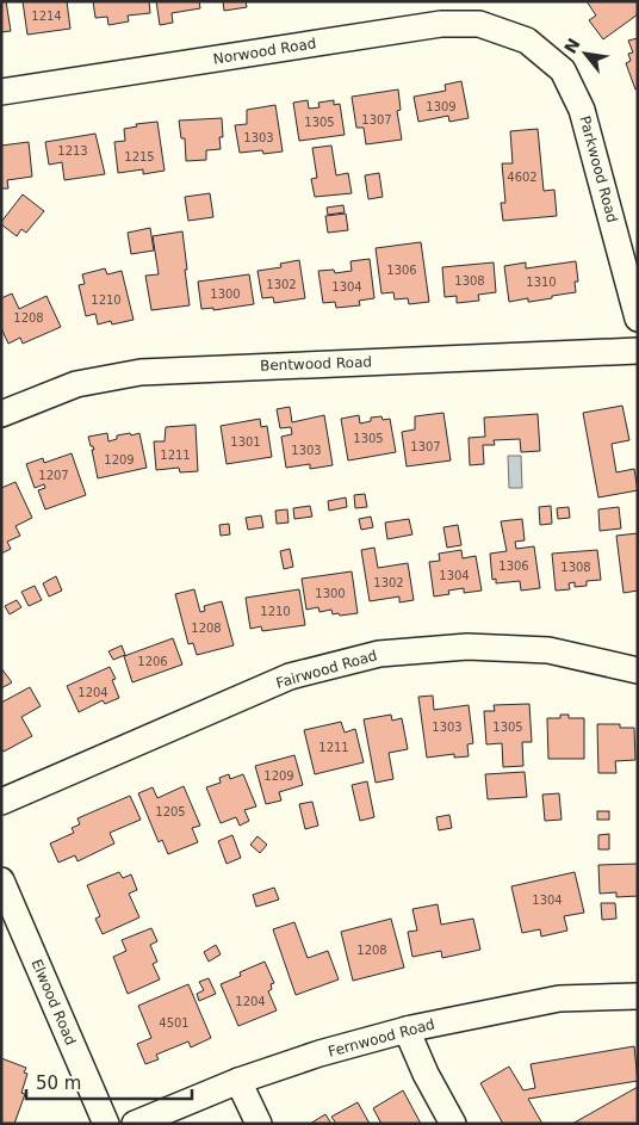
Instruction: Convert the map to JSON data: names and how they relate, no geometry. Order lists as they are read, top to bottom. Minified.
{"streets":{"street":["Norwood Road","Parkwood Road","Bentwood Road","Fairwood Road","Elwood Road","Fernwood Road"]},"crossings":[["Norwood Road","Parkwood Road"]],"house_numbers":["1214","1309","1307","1305","1303","1213","1215","4602","1306","1308","1310","1302","1304","1300","1210","1208","1305","1301","1307","1303","1211","1209","1207","1306","1308","1304","1302","1300","1210","1208","1206","1204","1303","1305","1211","1209","1205","1304","1208","1204","4501"],"scale_bar":"50 m","north":"top left"}
